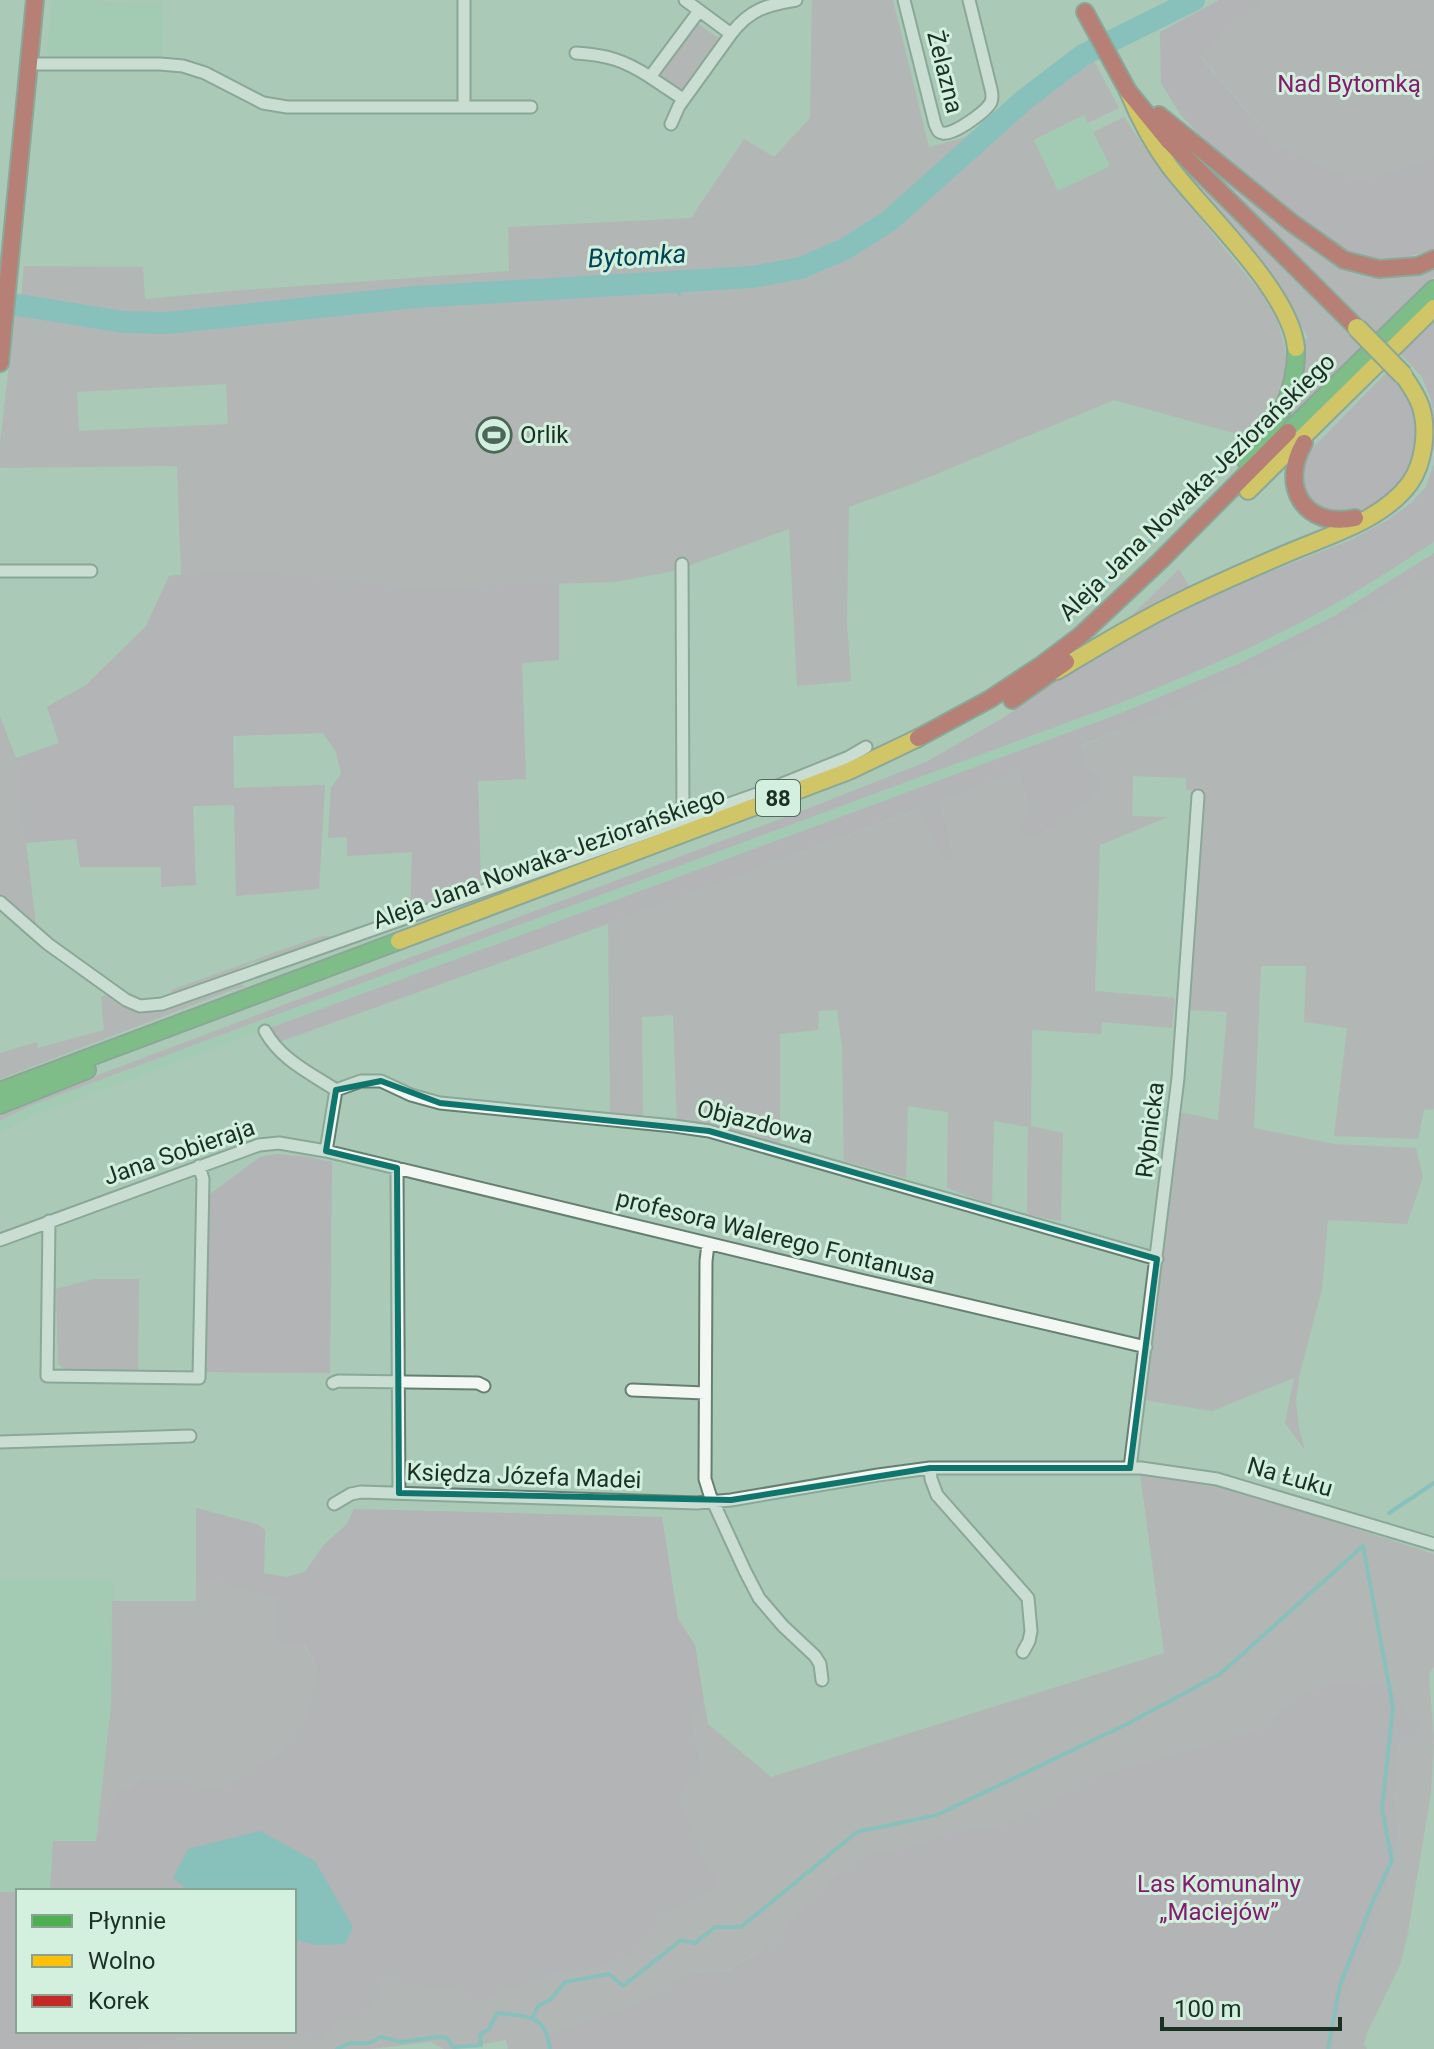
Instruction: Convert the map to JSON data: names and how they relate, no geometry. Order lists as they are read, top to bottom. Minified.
{"streets":{"main road":["Aleja Jana Nowaka-Jeziorańskiego","88"],"street":["Żelazna","Objazdowa","Rybnicka","Jana Sobieraja","profesora Walerego Fontanusa","Księdza Józefa Madei","Na Łuku"]},"crossings":[["Objazdowa","Rybnicka"],["Rybnicka","profesora Walerego Fontanusa"],["Rybnicka","Księdza Józefa Madei"],["Rybnicka","Na Łuku"],["Jana Sobieraja","profesora Walerego Fontanusa"],["Księdza Józefa Madei","Na Łuku"]],"water":["Bytomka"],"parks":["Nad Bytomką","Las Komunalny „Maciejów”"],"places":{"sports":["Orlik"]},"legend":["Płynnie","Wolno","Korek"],"scale_bar":"100 m"}
